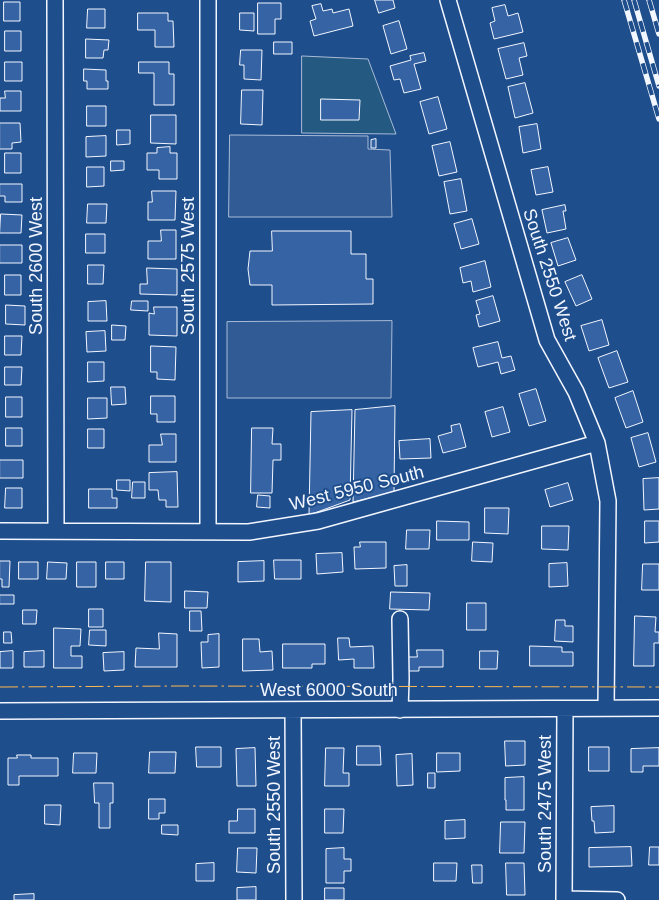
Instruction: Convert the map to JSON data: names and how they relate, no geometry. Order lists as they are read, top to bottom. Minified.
{"streets":{"street":["South 2600 West","South 2575 West","South 2550 West","West 5950 South","West 6000 South","South 2475 West"]},"crossings":[["South 2600 West","West 5950 South"],["South 2575 West","West 5950 South"],["South 2550 West","West 5950 South"],["South 2550 West","West 6000 South"],["West 6000 South","South 2475 West"]]}
